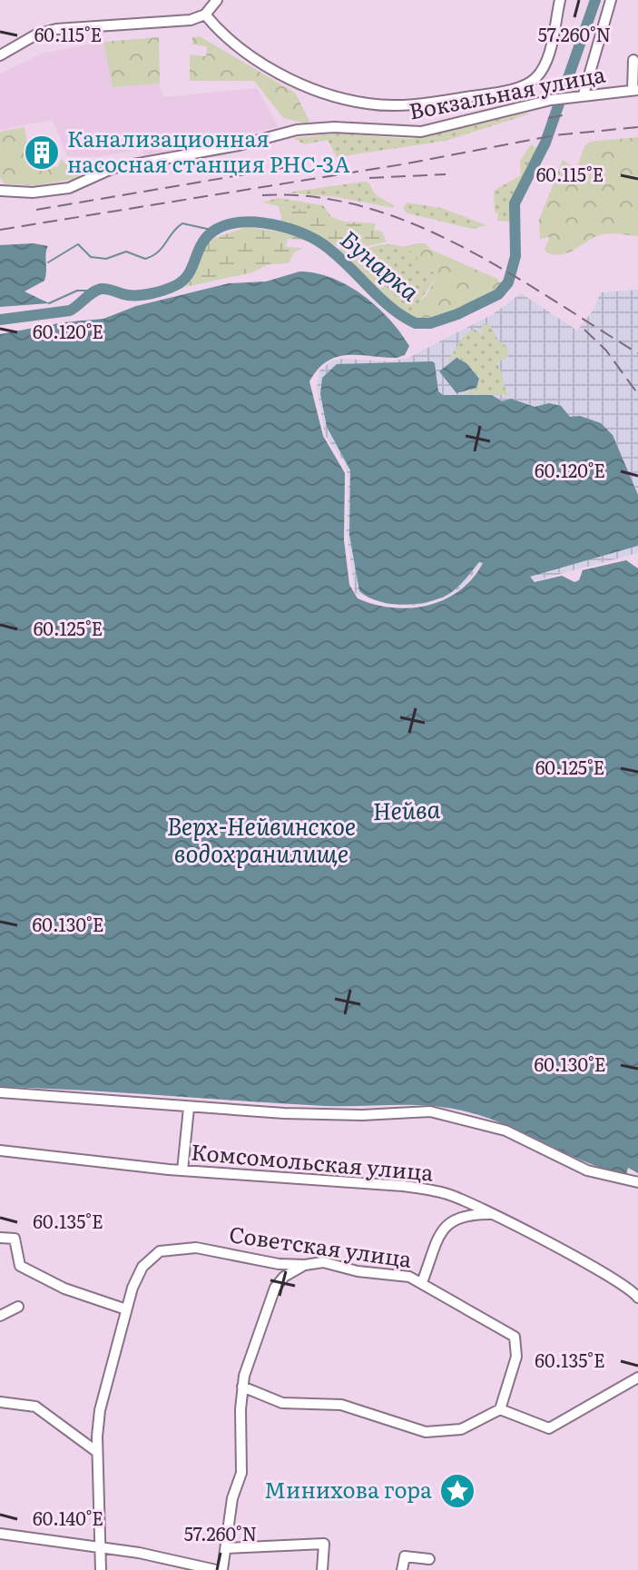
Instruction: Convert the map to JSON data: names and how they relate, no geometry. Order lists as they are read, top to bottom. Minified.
{"streets":{"street":["Вокзальная улица","Комсомольская улица","Советская улица"]},"water":["Бунарка","Нейва","Верх-Нейвинское водохранилище"],"places":{"building":["Канализационная насосная станция РНС-3А"],"place":["Минихова гора"]},"coordinates":["60.115°E","57.260°N","60.120°E","60.125°E","60.130°E","60.135°E","60.140°E"]}
